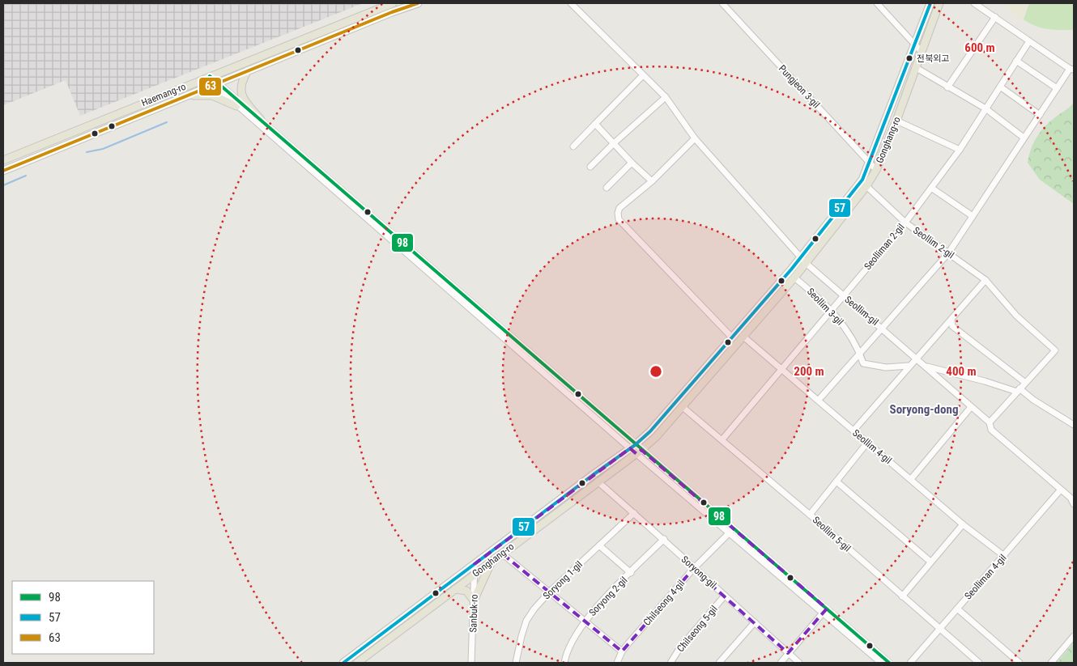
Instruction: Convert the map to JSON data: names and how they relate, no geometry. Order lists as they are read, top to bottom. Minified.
{"streets":{"main road":["Haemang-ro","Gonghang-ro"],"street":["Pungjeon 3-gil","Seollim 2-gil","Seolliman 2-gil","Seollim 3-gil","Seollim-gil","Seollim 4-gil","Seollim 5-gil","Soryong-gil","Seolliman 4-gil","Soryong 1-gil","Soryong 2-gil","Chilseong 4-gil","Sanbuk-ro","Chilseong 5-gil"]},"crossings":[["Pungjeon 3-gil","Gonghang-ro"],["Gonghang-ro","Seollim 2-gil"],["Gonghang-ro","Seollim 3-gil"],["Gonghang-ro","Seollim-gil"],["Gonghang-ro","Seollim 4-gil"],["Gonghang-ro","Seollim 5-gil"],["Gonghang-ro","Soryong-gil"],["Gonghang-ro","Sanbuk-ro"],["Seollim 2-gil","Seolliman 2-gil"],["Seolliman 2-gil","Seollim 3-gil"],["Seolliman 2-gil","Seollim-gil"],["Seolliman 2-gil","Seollim 4-gil"],["Seolliman 2-gil","Seollim 5-gil"],["Seollim-gil","Seolliman 4-gil"],["Seollim 4-gil","Seolliman 4-gil"],["Seollim 5-gil","Seolliman 4-gil"],["Soryong-gil","Soryong 1-gil"],["Soryong-gil","Soryong 2-gil"],["Soryong-gil","Chilseong 4-gil"],["Soryong-gil","Chilseong 5-gil"]],"districts":["Soryong-dong"],"places":["전북외고"],"lines":["transit line 57","transit line 63","transit line 98"],"legend":["98","57","63"],"rings":["600 m","200 m","400 m"]}
